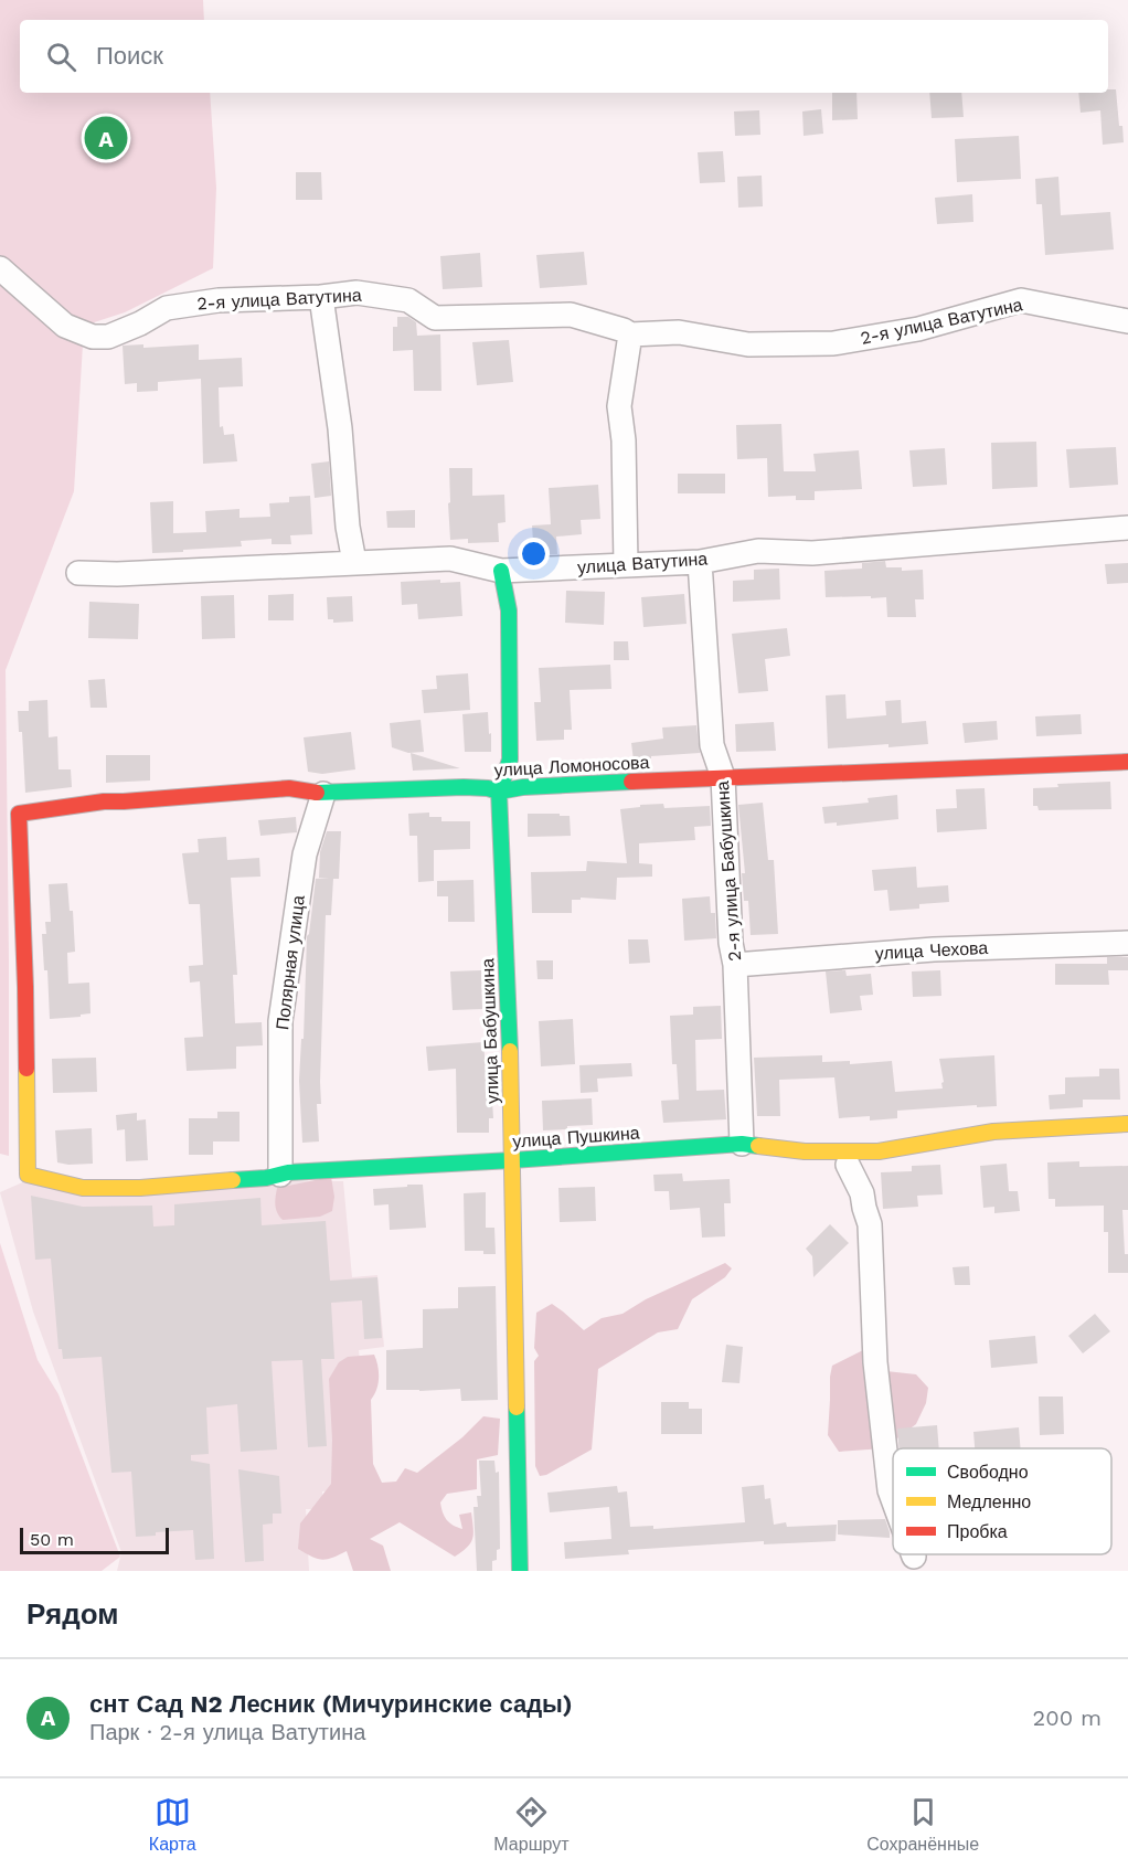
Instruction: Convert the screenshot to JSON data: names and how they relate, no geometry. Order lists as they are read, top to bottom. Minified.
{"streets":{"street":["2-я улица Ватутина","улица Ватутина","улица Ломоносова","2-я улица Бабушкина","улица Чехова","Полярная улица","улица Бабушкина","улица Пушкина"]},"crossings":[["улица Ватутина","2-я улица Бабушкина"],["улица Ватутина","улица Бабушкина"],["улица Ломоносова","2-я улица Бабушкина"],["улица Ломоносова","Полярная улица"],["улица Ломоносова","улица Бабушкина"],["улица Ломоносова","улица Пушкина"],["2-я улица Бабушкина","улица Чехова"],["2-я улица Бабушкина","улица Пушкина"],["Полярная улица","улица Пушкина"],["улица Бабушкина","улица Пушкина"]],"legend":["Свободно","Медленно","Пробка"],"scale_bar":"50 m","page":{"search":"Поиск","pins":"A","scale":"50 m","heading":"Рядом","list":[{"mark":"A","name":"снт Сад N2 Лесник (Мичуринские сады)","note":"Парк · 2-я улица Ватутина","value":"200 m"}],"nav":["Карта","Маршрут","Сохранённые"]}}
